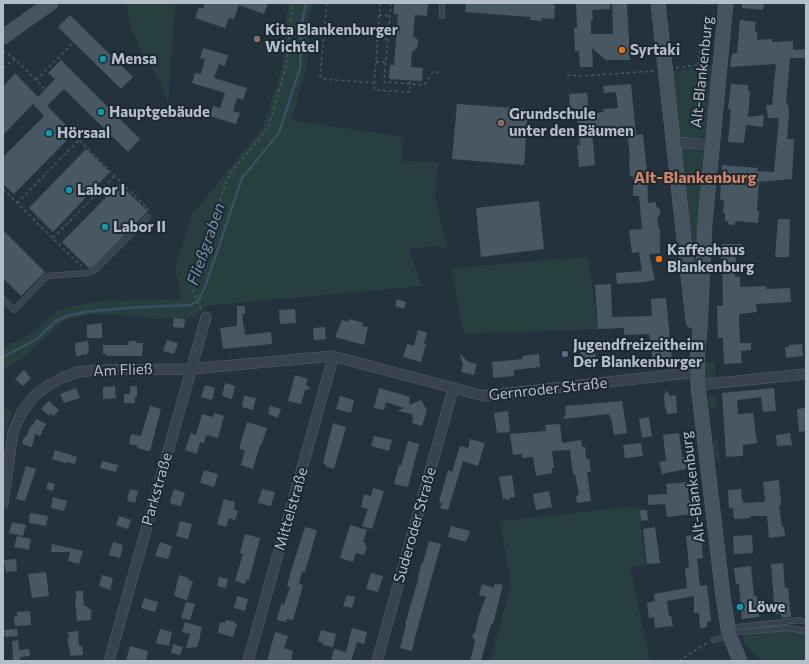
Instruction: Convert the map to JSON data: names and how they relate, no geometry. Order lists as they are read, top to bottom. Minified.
{"streets":{"main road":["Alt-Blankenburg"],"street":["Am Fließ","Gernroder Straße","Parkstraße","Mittelstraße","Suderoder Straße"]},"crossings":[["Alt-Blankenburg","Gernroder Straße"],["Am Fließ","Gernroder Straße"],["Am Fließ","Parkstraße"],["Am Fließ","Mittelstraße"],["Gernroder Straße","Mittelstraße"],["Gernroder Straße","Suderoder Straße"]],"districts":["Alt-Blankenburg"],"water":["Fließgraben"],"places":["Kita Blankenburger Wichtel","Syrtaki","Mensa","Hauptgebäude","Grundschule unter den Bäumen","Hörsaal","Labor I","Labor II","Kaffeehaus Blankenburg","Jugendfreizeitheim Der Blankenburger","Löwe"]}
